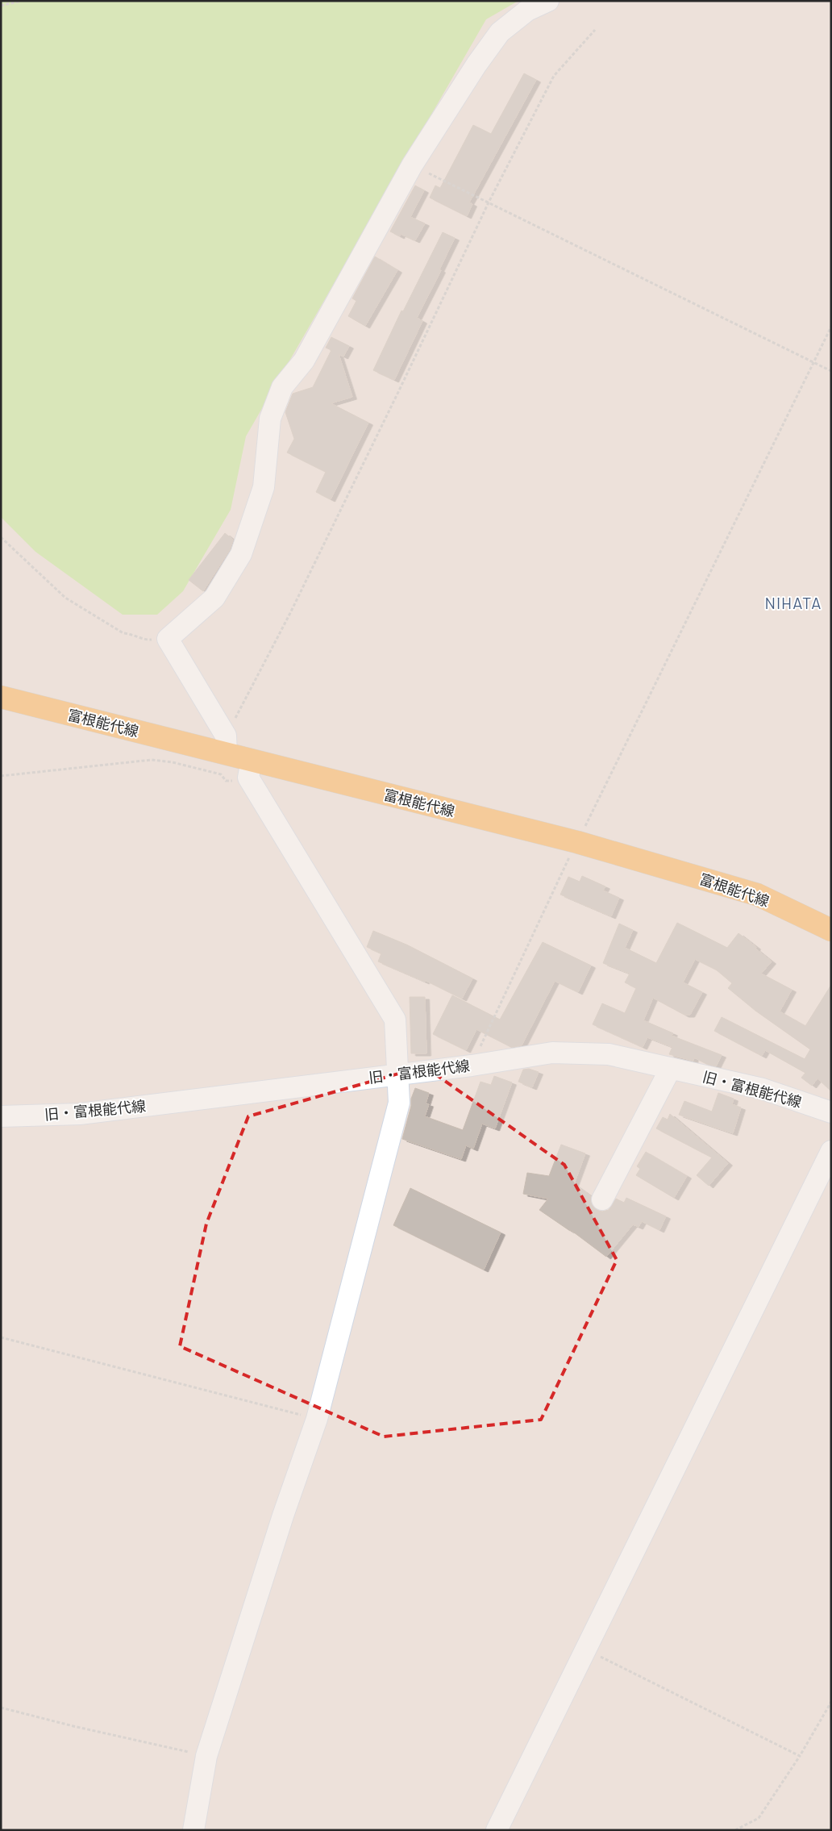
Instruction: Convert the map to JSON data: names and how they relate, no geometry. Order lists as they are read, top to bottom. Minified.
{"streets":{"main road":["富根能代線"],"street":["旧・富根能代線"]},"districts":["NIHATA"]}
